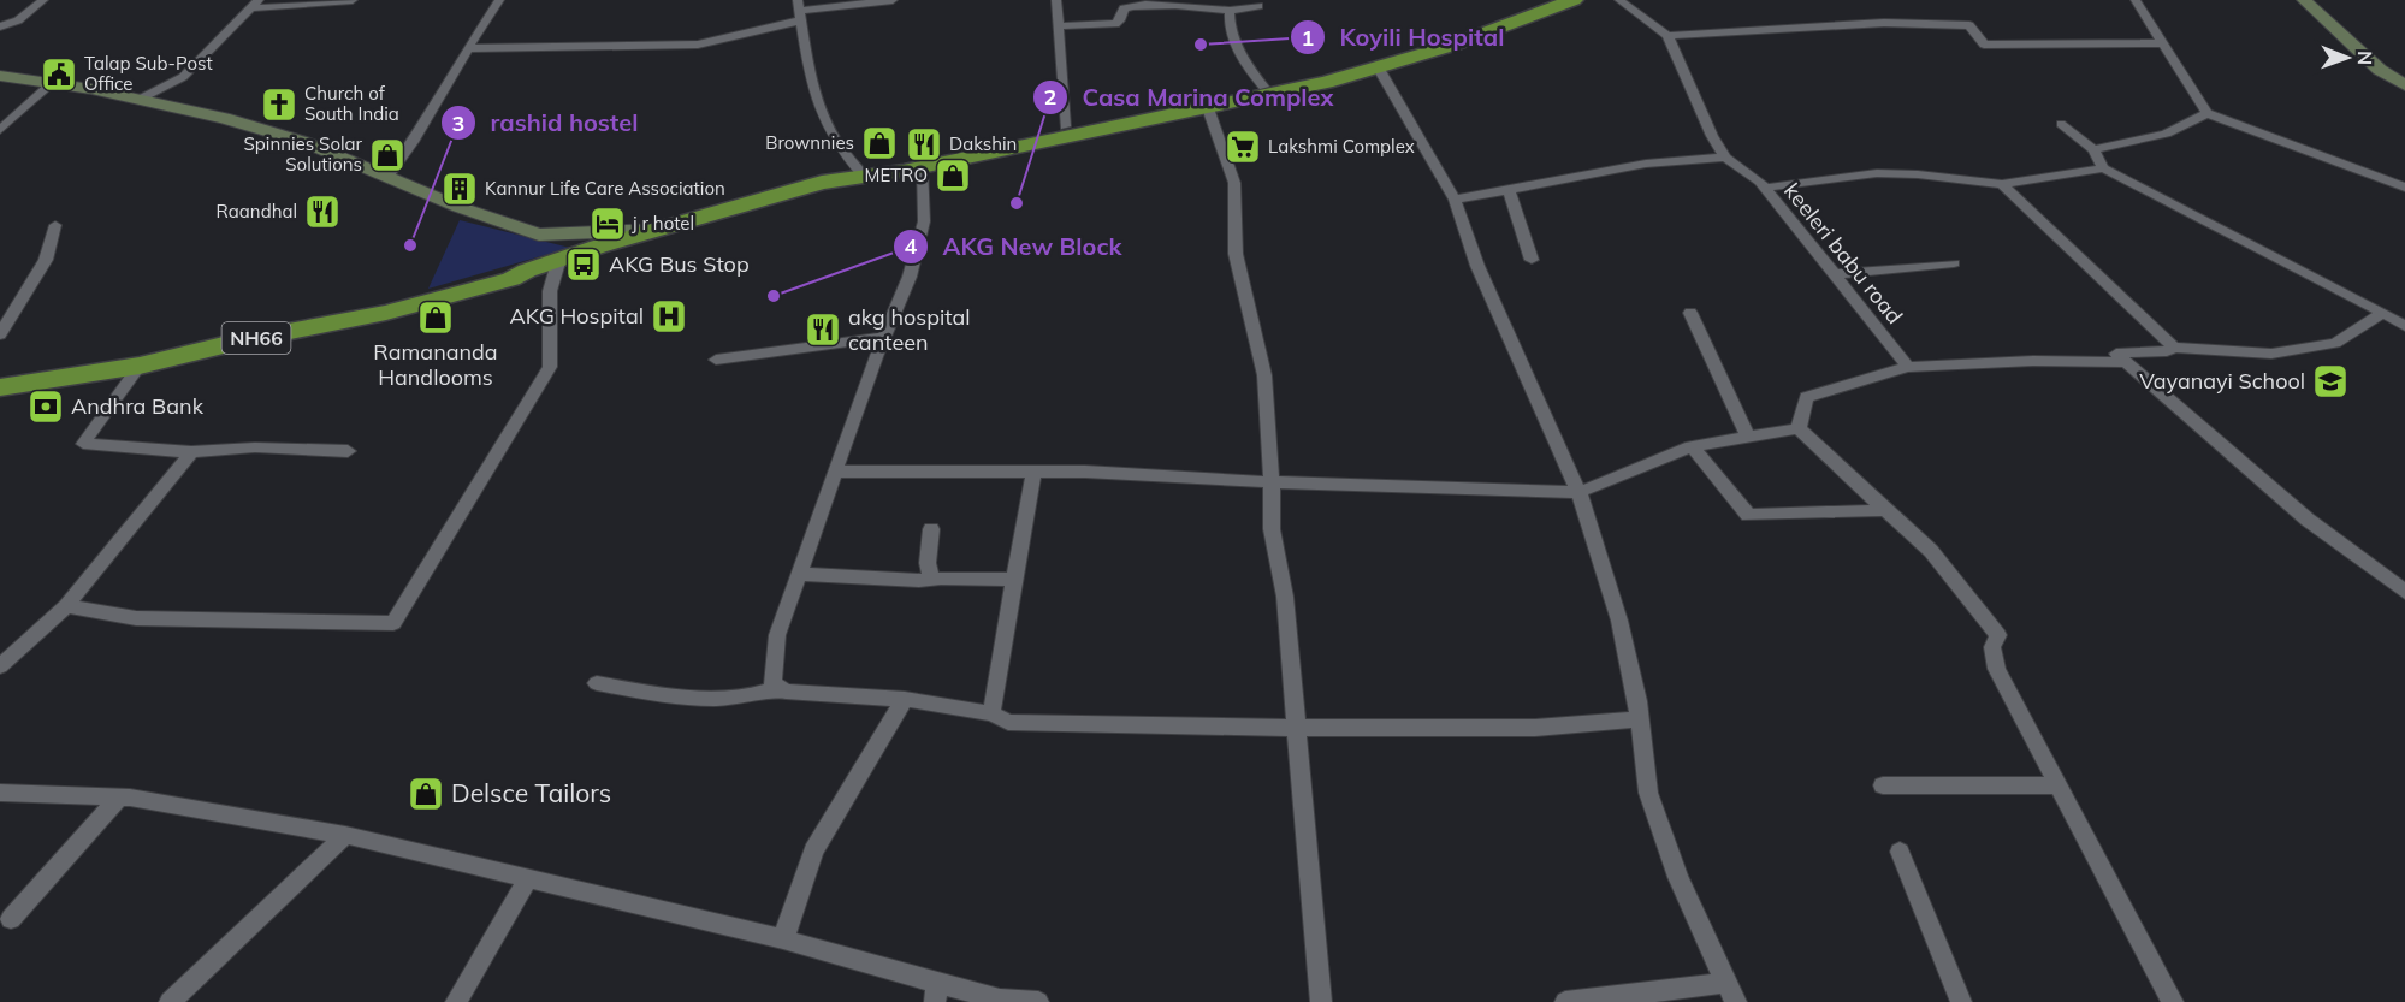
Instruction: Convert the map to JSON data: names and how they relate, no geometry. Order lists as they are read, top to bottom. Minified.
{"streets":{"highway":["NH66"],"street":["keeleri babu road"]},"places":{"other":["Koyili Hospital","Casa Marina Complex","rashid hostel","AKG New Block"],"public building":["Talap Sub-Post Office"],"church":["Church of South India"],"shop":["Brownnies","Spinnies Solar Solutions","METRO","Ramananda Handlooms","Delsce Tailors"],"restaurant":["Dakshin","Raandhal","akg hospital canteen"],"supermarket":["Lakshmi Complex"],"building":["Kannur Life Care Association"],"hotel":["j r hotel"],"bus stop":["AKG Bus Stop"],"hospital":["AKG Hospital"],"school or university":["Vayanayi School"],"bank":["Andhra Bank"]},"north":"right"}
